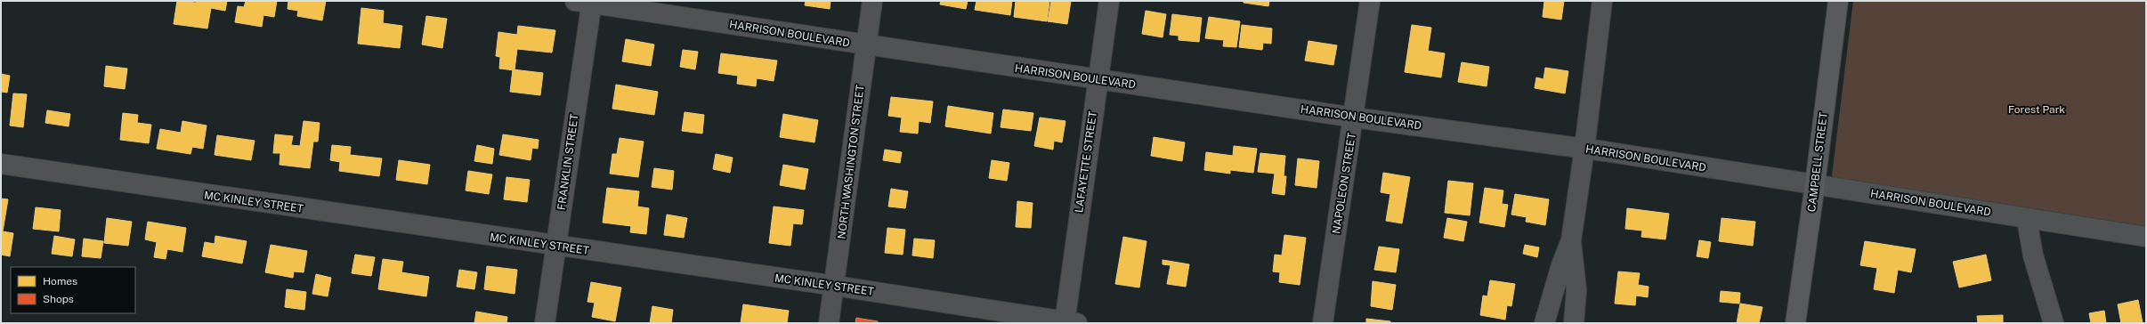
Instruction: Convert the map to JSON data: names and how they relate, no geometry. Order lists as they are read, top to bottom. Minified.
{"streets":{"main road":["CAMPBELL STREET"],"street":["HARRISON BOULEVARD","FRANKLIN STREET","NORTH WASHINGTON STREET","LAFAYETTE STREET","NAPOLEON STREET","MC KINLEY STREET"]},"crossings":[["HARRISON BOULEVARD","FRANKLIN STREET"],["HARRISON BOULEVARD","NORTH WASHINGTON STREET"],["HARRISON BOULEVARD","LAFAYETTE STREET"],["HARRISON BOULEVARD","CAMPBELL STREET"],["HARRISON BOULEVARD","NAPOLEON STREET"],["FRANKLIN STREET","MC KINLEY STREET"],["NORTH WASHINGTON STREET","MC KINLEY STREET"],["LAFAYETTE STREET","MC KINLEY STREET"]],"parks":["Forest Park"],"legend":["Homes","Shops"]}
